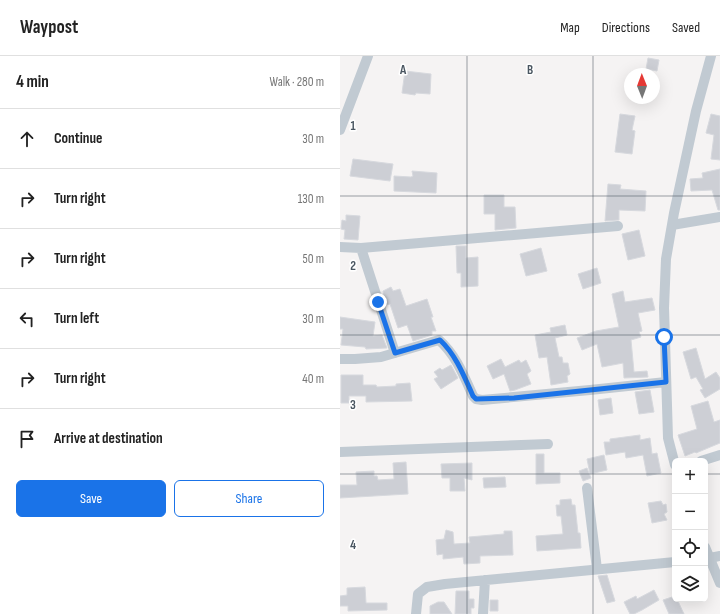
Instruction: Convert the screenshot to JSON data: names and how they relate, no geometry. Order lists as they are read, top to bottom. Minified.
{"north":"top","page":{"header":"Waypost","nav":["Map","Directions","Saved"],"heading":["4 min","Walk · 280 m"],"list":[["Continue","30 m"],["Turn right","130 m"],["Turn right","50 m"],["Turn left","30 m"],["Turn right","40 m"],"Arrive at destination"],"map_buttons":["+","−"],"buttons":["Save","Share"]},"grid":{"columns":["A","B"],"rows":["1","2","3","4"]}}
